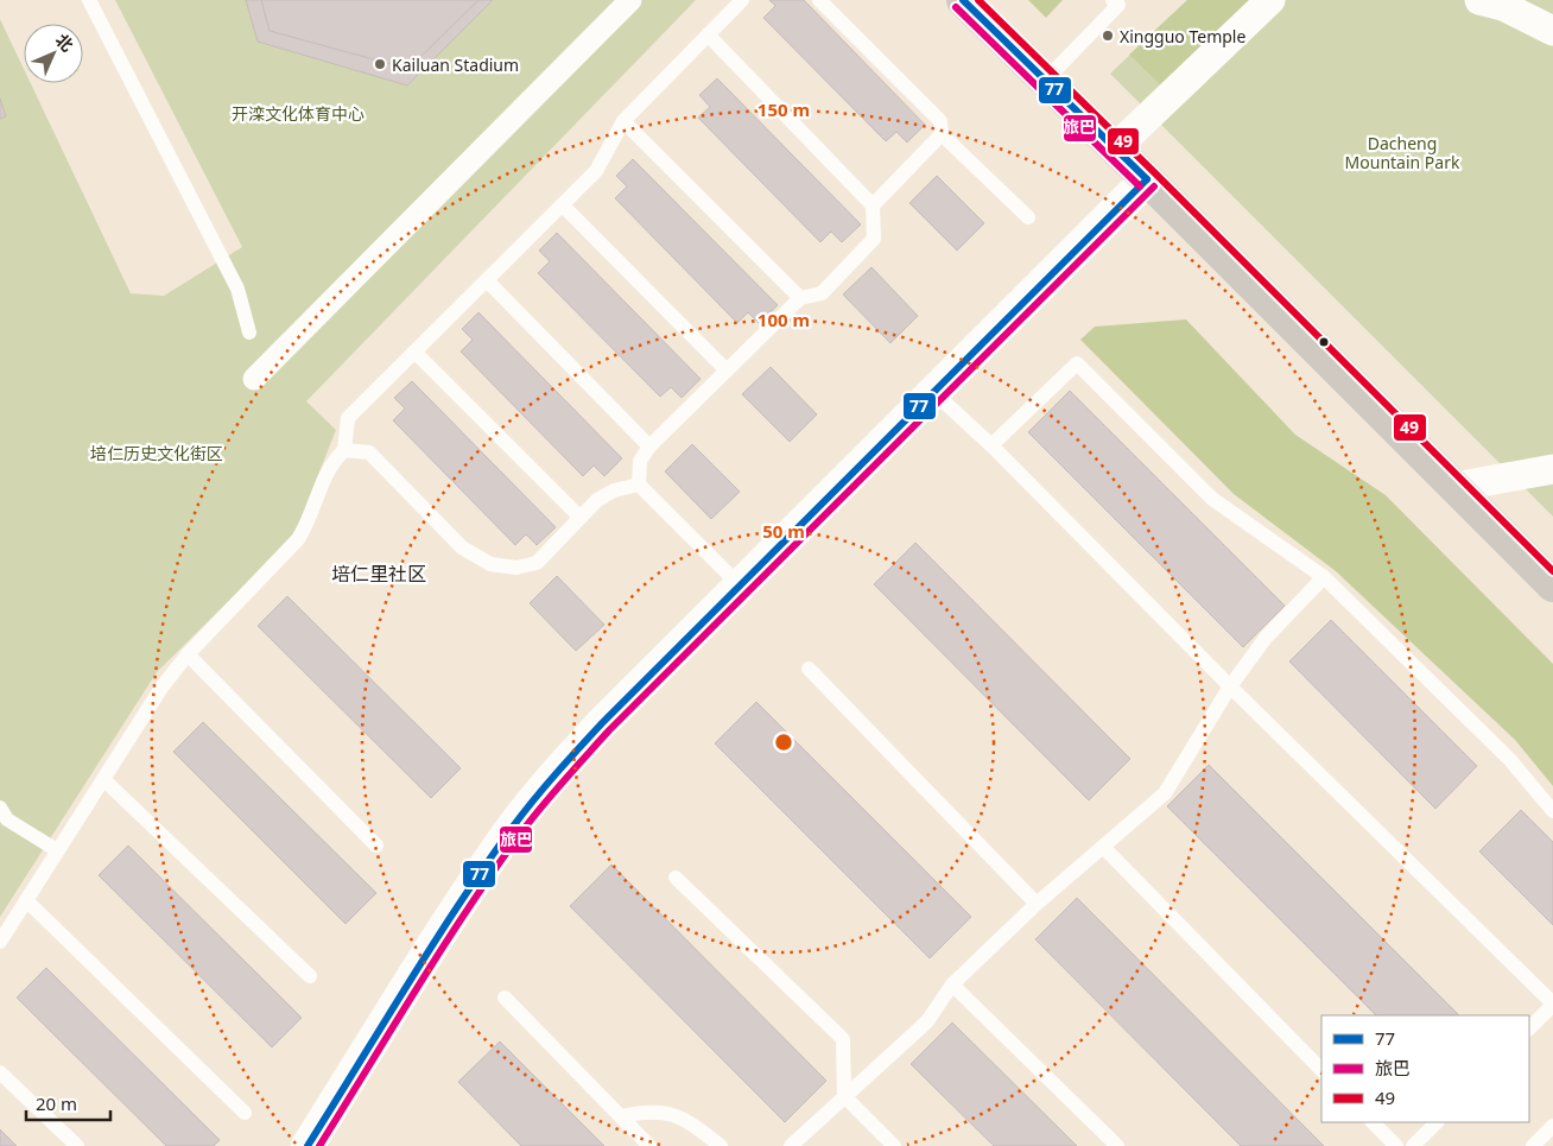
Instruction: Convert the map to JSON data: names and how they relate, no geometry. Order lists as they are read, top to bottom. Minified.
{"districts":["培仁里社区"],"parks":["开滦文化体育中心","Dacheng Mountain Park","培仁历史文化街区"],"places":["Xingguo Temple","Kailuan Stadium"],"lines":["transit line 77","transit line 49","transit line 旅巴"],"legend":["77","旅巴","49"],"scale_bar":"20 m","north":"top right","rings":["150 m","100 m","50 m"]}
